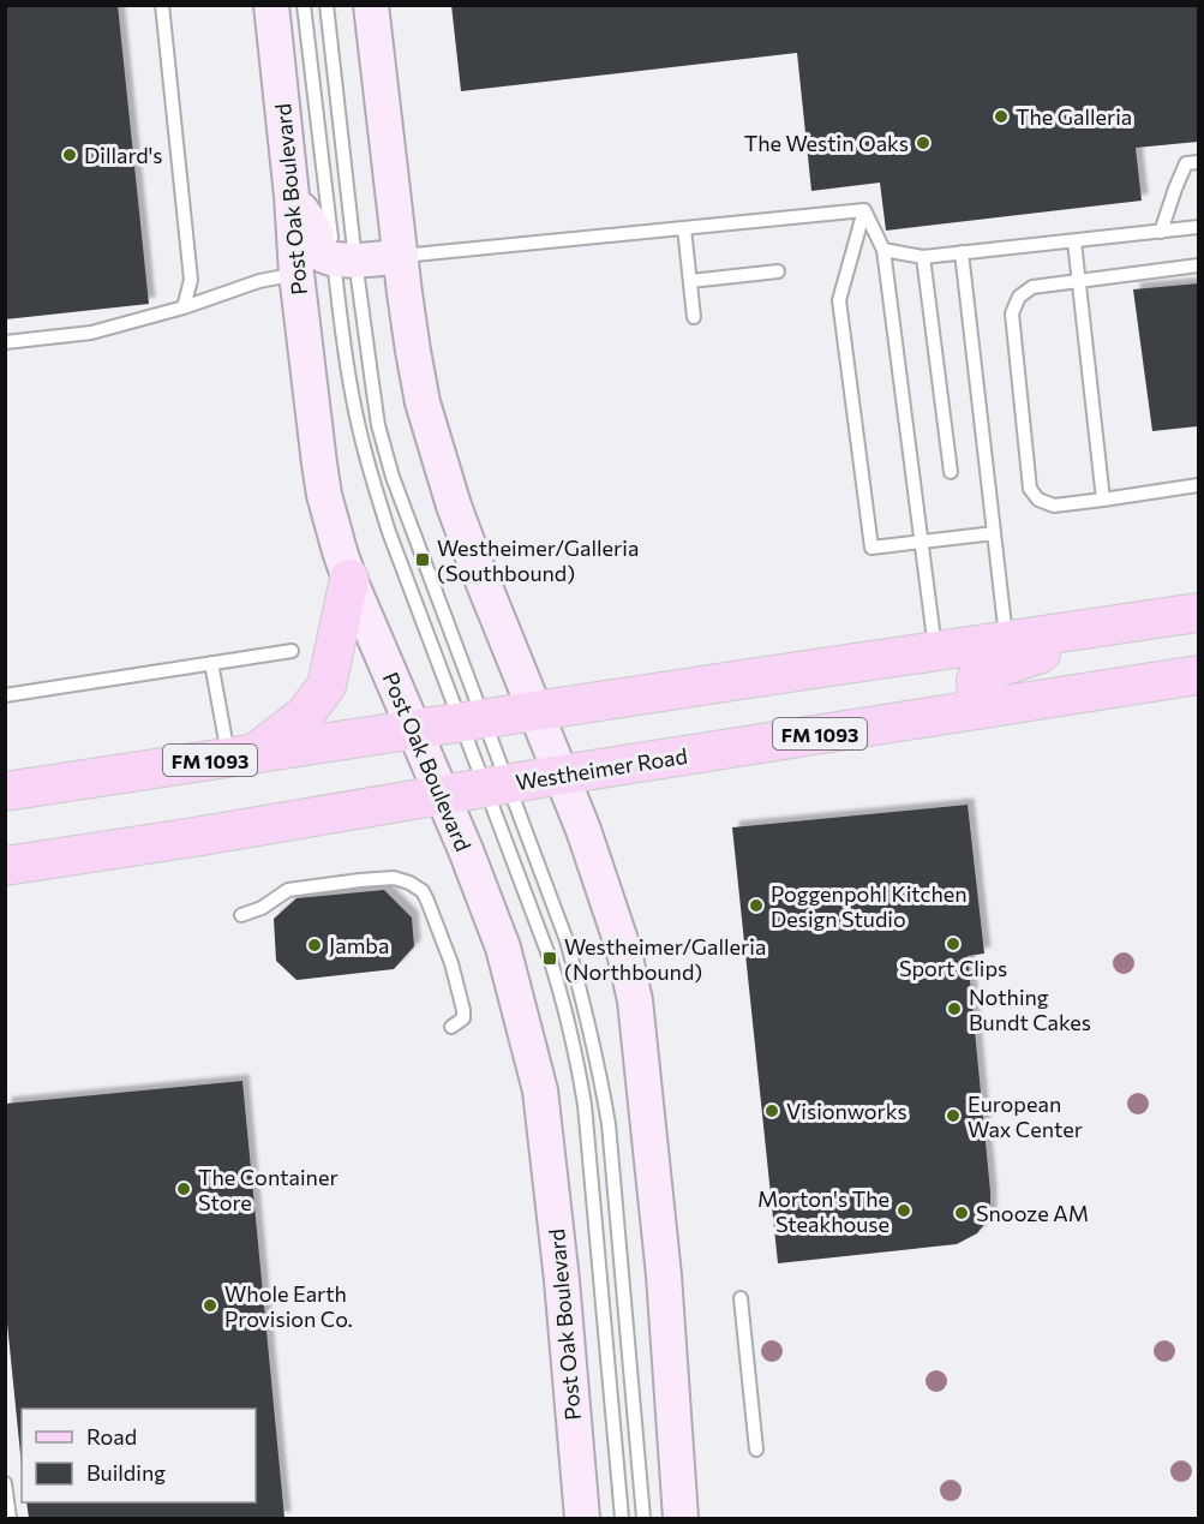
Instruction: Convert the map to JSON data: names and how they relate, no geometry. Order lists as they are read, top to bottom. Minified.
{"streets":{"main road":["Post Oak Boulevard","FM 1093","Westheimer Road"]},"crossings":[["Post Oak Boulevard","FM 1093"],["Post Oak Boulevard","Westheimer Road"]],"places":{"other":["The Galleria","The Westin Oaks","Dillard's","Poggenpohl Kitchen Design Studio","Sport Clips","Jamba","Nothing Bundt Cakes","Visionworks","European Wax Center","The Container Store","Morton's The Steakhouse","Snooze AM","Whole Earth Provision Co."],"transit":["Westheimer/Galleria (Southbound)","Westheimer/Galleria (Northbound)"]},"legend":["Road","Building"]}
